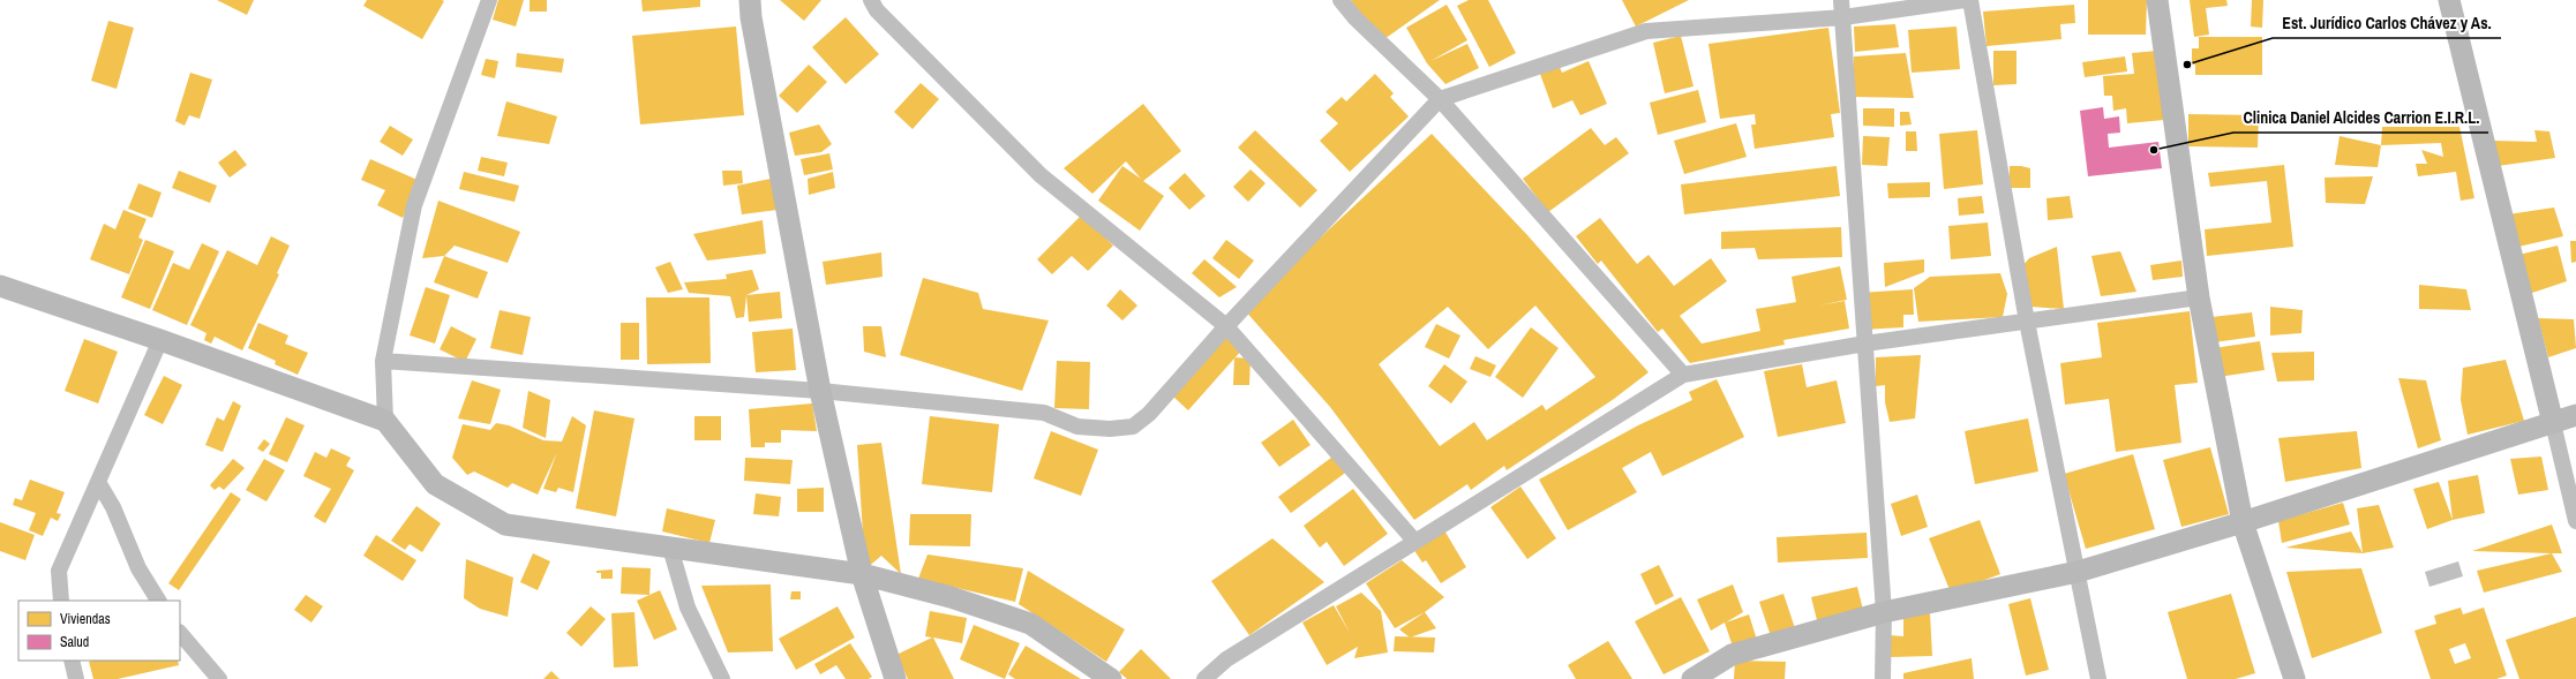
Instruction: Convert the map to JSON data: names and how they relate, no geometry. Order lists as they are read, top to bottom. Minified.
{"places":["Est. Jurídico Carlos Chávez y As.","Clinica Daniel Alcides Carrion E.I.R.L."],"legend":["Viviendas","Salud"]}
